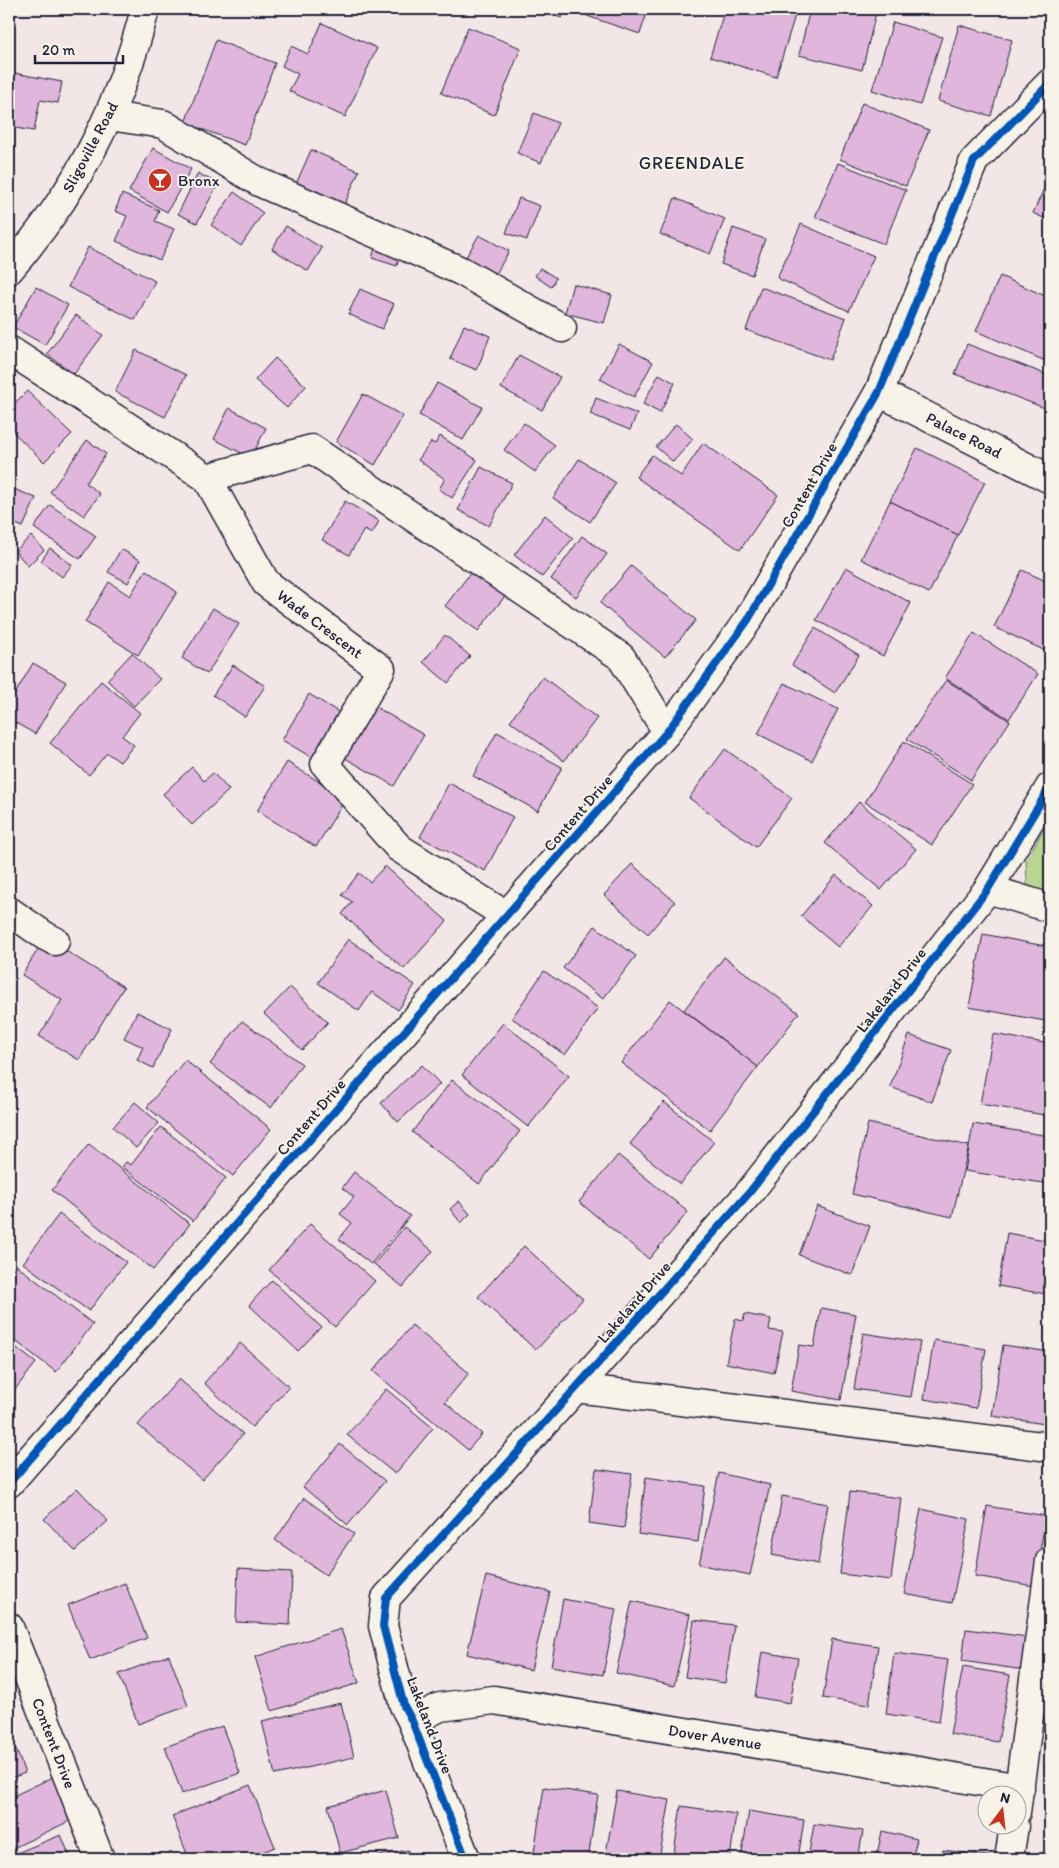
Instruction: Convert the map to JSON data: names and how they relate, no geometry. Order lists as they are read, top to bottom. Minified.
{"streets":{"street":["Sligoville Road","Palace Road","Content Drive","Wade Crescent","Lakeland Drive","Dover Avenue"]},"crossings":[["Palace Road","Content Drive"],["Content Drive","Wade Crescent"],["Lakeland Drive","Dover Avenue"]],"districts":["GREENDALE"],"places":{"bar":["Bronx"]},"scale_bar":"20 m","north":"top"}
